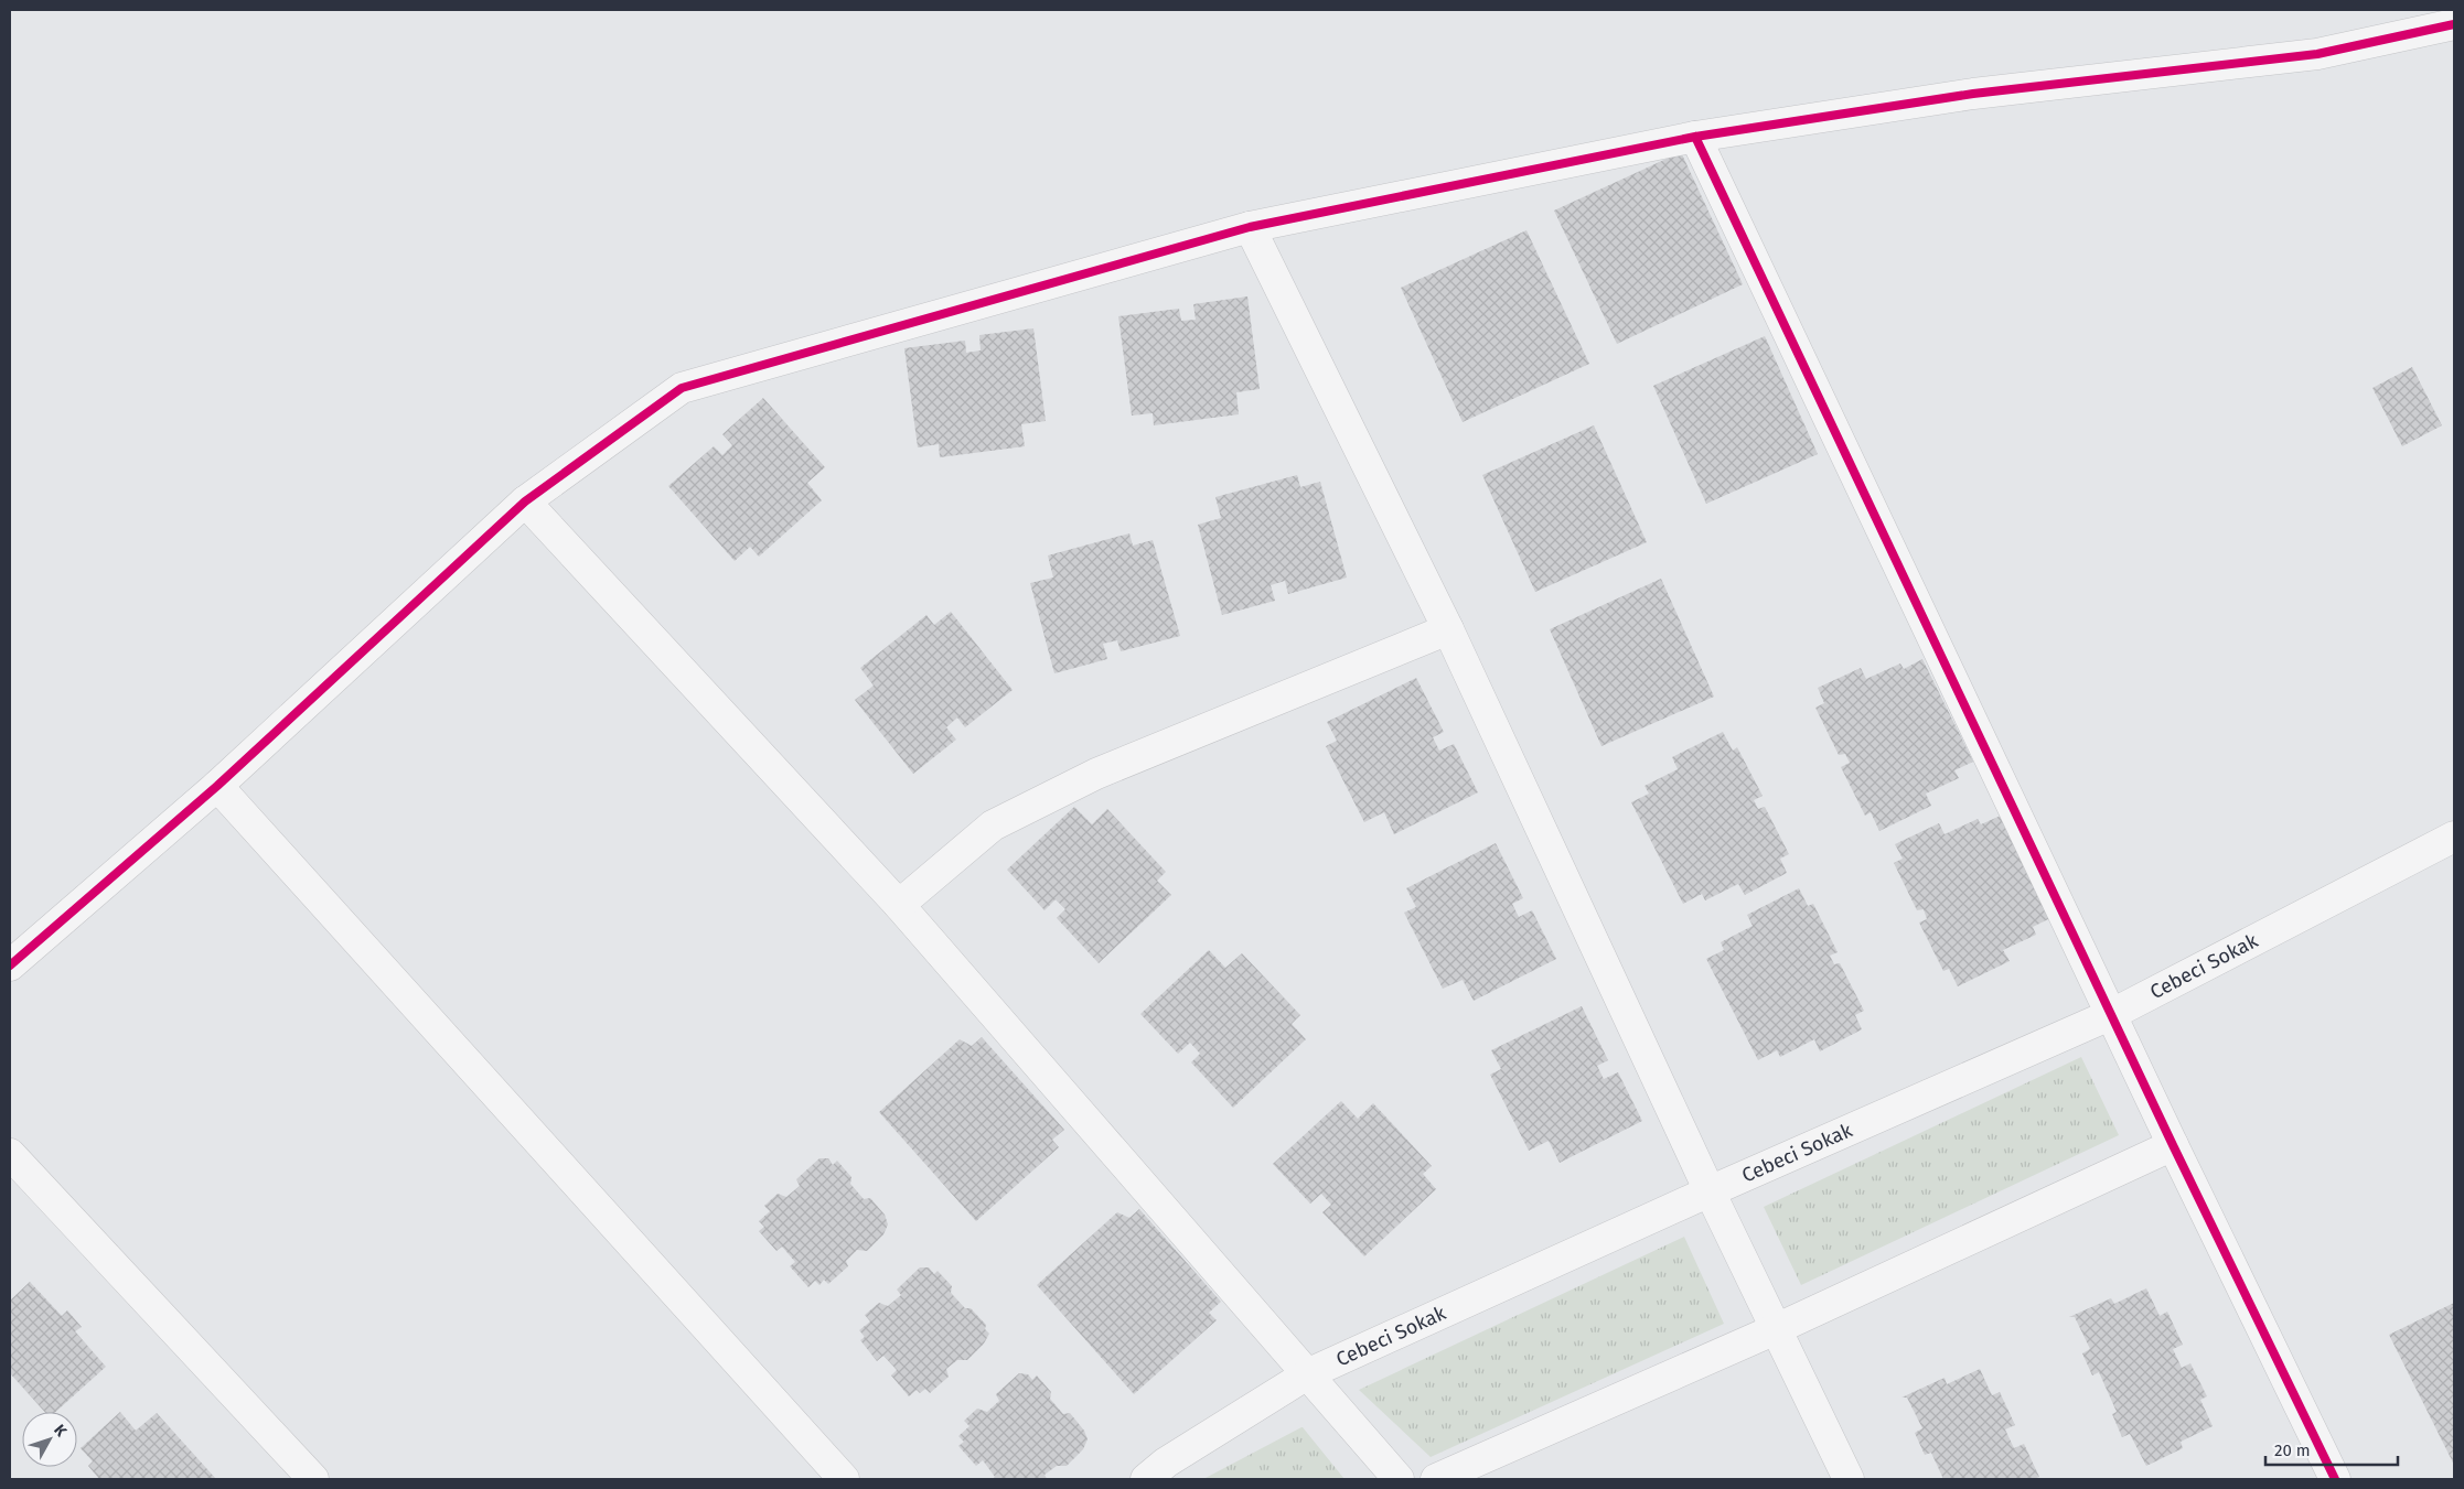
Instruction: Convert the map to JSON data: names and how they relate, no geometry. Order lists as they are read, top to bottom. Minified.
{"streets":{"street":["Cebeci Sokak"]},"scale_bar":"20 m","north":"top right"}
